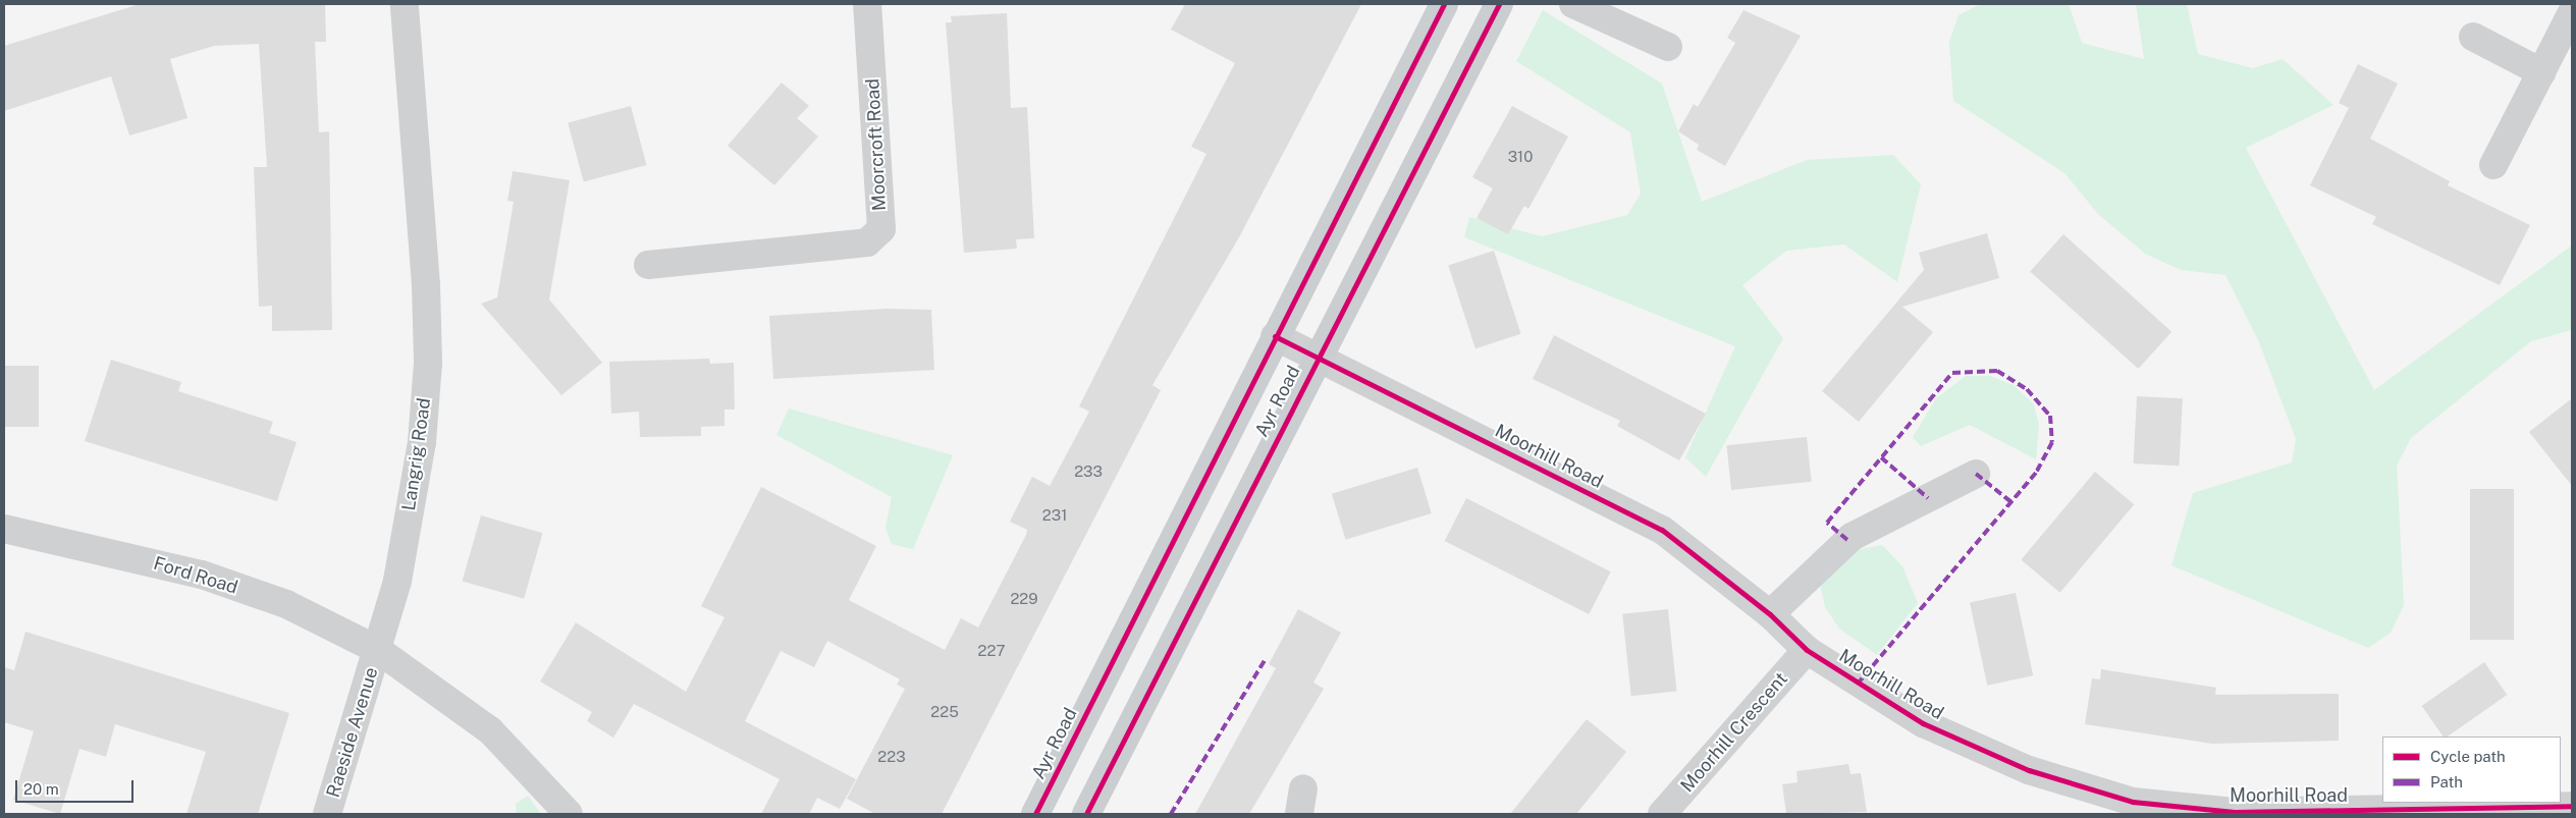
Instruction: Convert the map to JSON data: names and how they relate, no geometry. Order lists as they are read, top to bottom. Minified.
{"streets":{"main road":["Ayr Road"],"street":["Moorcroft Road","Langrig Road","Moorhill Road","Ford Road","Raeside Avenue","Moorhill Crescent"]},"crossings":[["Ayr Road","Moorhill Road"],["Langrig Road","Ford Road"],["Langrig Road","Raeside Avenue"],["Moorhill Road","Moorhill Crescent"],["Ford Road","Raeside Avenue"]],"house_numbers":["310","233","231","229","227","225","223"],"legend":["Cycle path","Path"],"scale_bar":"20 m"}
